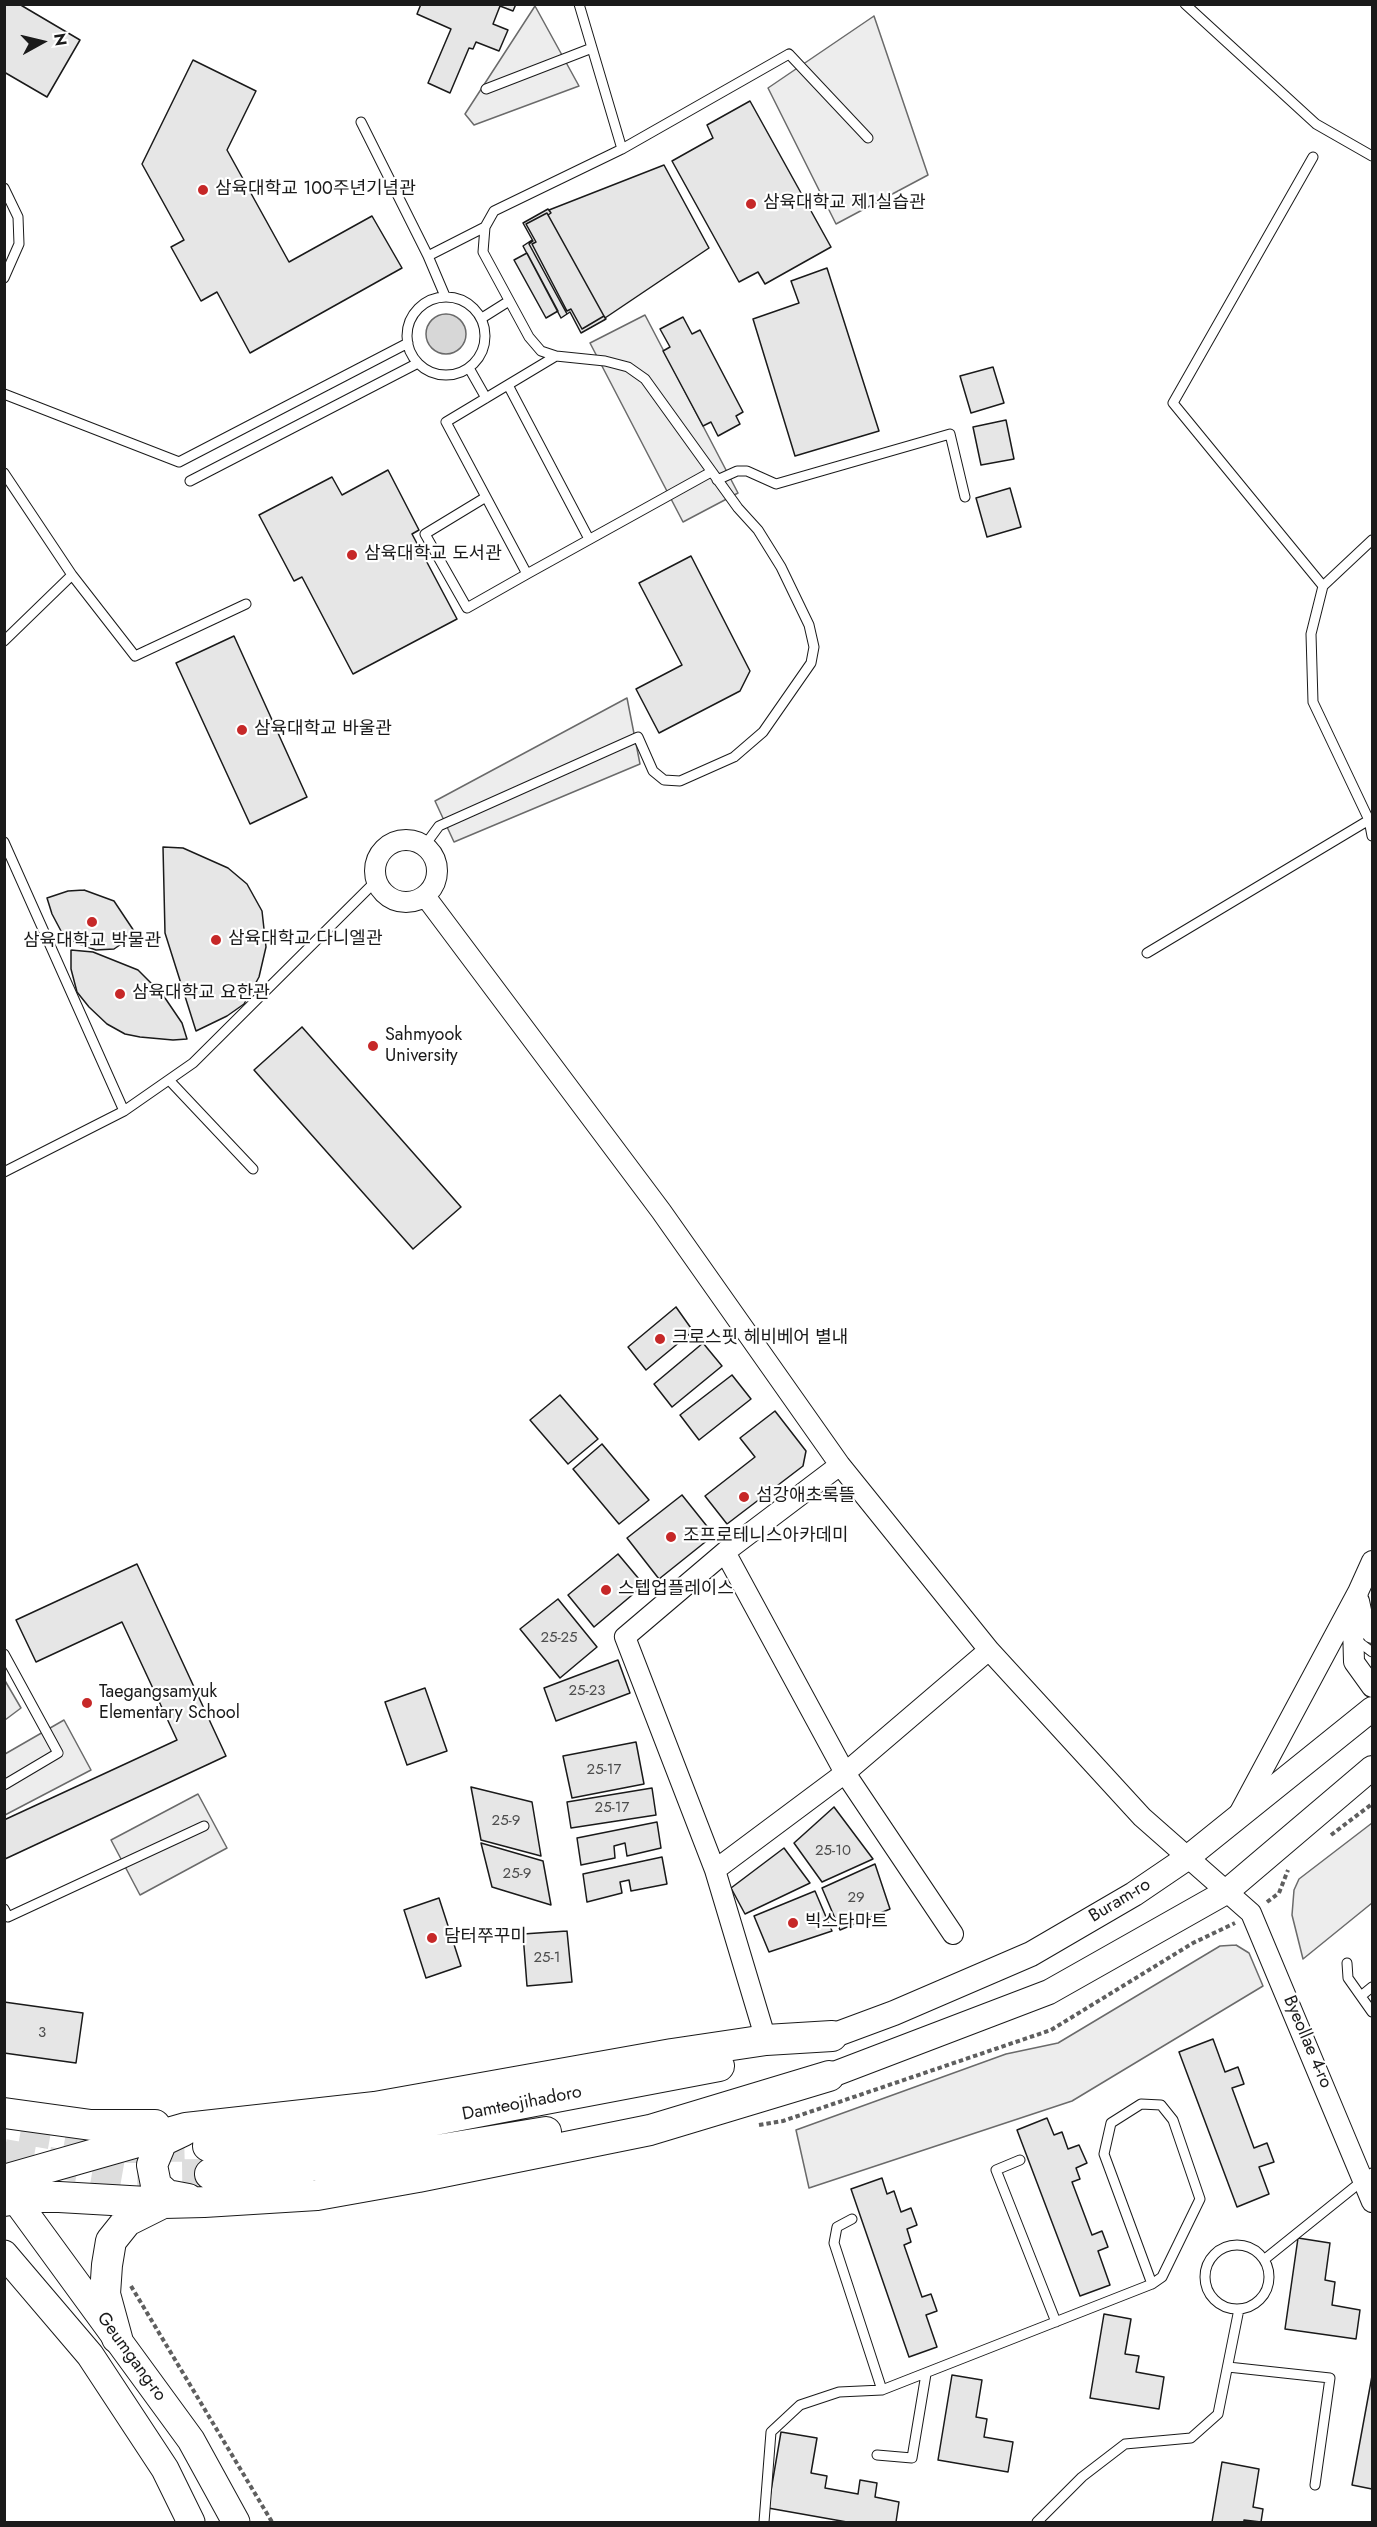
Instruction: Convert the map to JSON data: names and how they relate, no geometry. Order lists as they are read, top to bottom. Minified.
{"streets":{"main road":["Damteojihadoro","Geumgang-ro"],"street":["Buram-ro","Byeollae 4-ro"]},"crossings":[["Buram-ro","Byeollae 4-ro"],["Buram-ro","Damteojihadoro"]],"places":["삼육대학교 100주년기념관","삼육대학교 제1실습관","삼육대학교 도서관","삼육대학교 바울관","삼육대학교 박물관","삼육대학교 다니엘관","삼육대학교 요한관","Sahmyook University","크로스핏 헤비베어 별내","섬강애초록뜰","조프로테니스아카데미","스텝업플레이스","Taegangsamyuk Elementary School","빅스타마트","담터쭈꾸미"],"house_numbers":["25-25","25-23","25-17","25-17","25-9","25-10","25-9","29","25-1","3"],"north":"right"}
